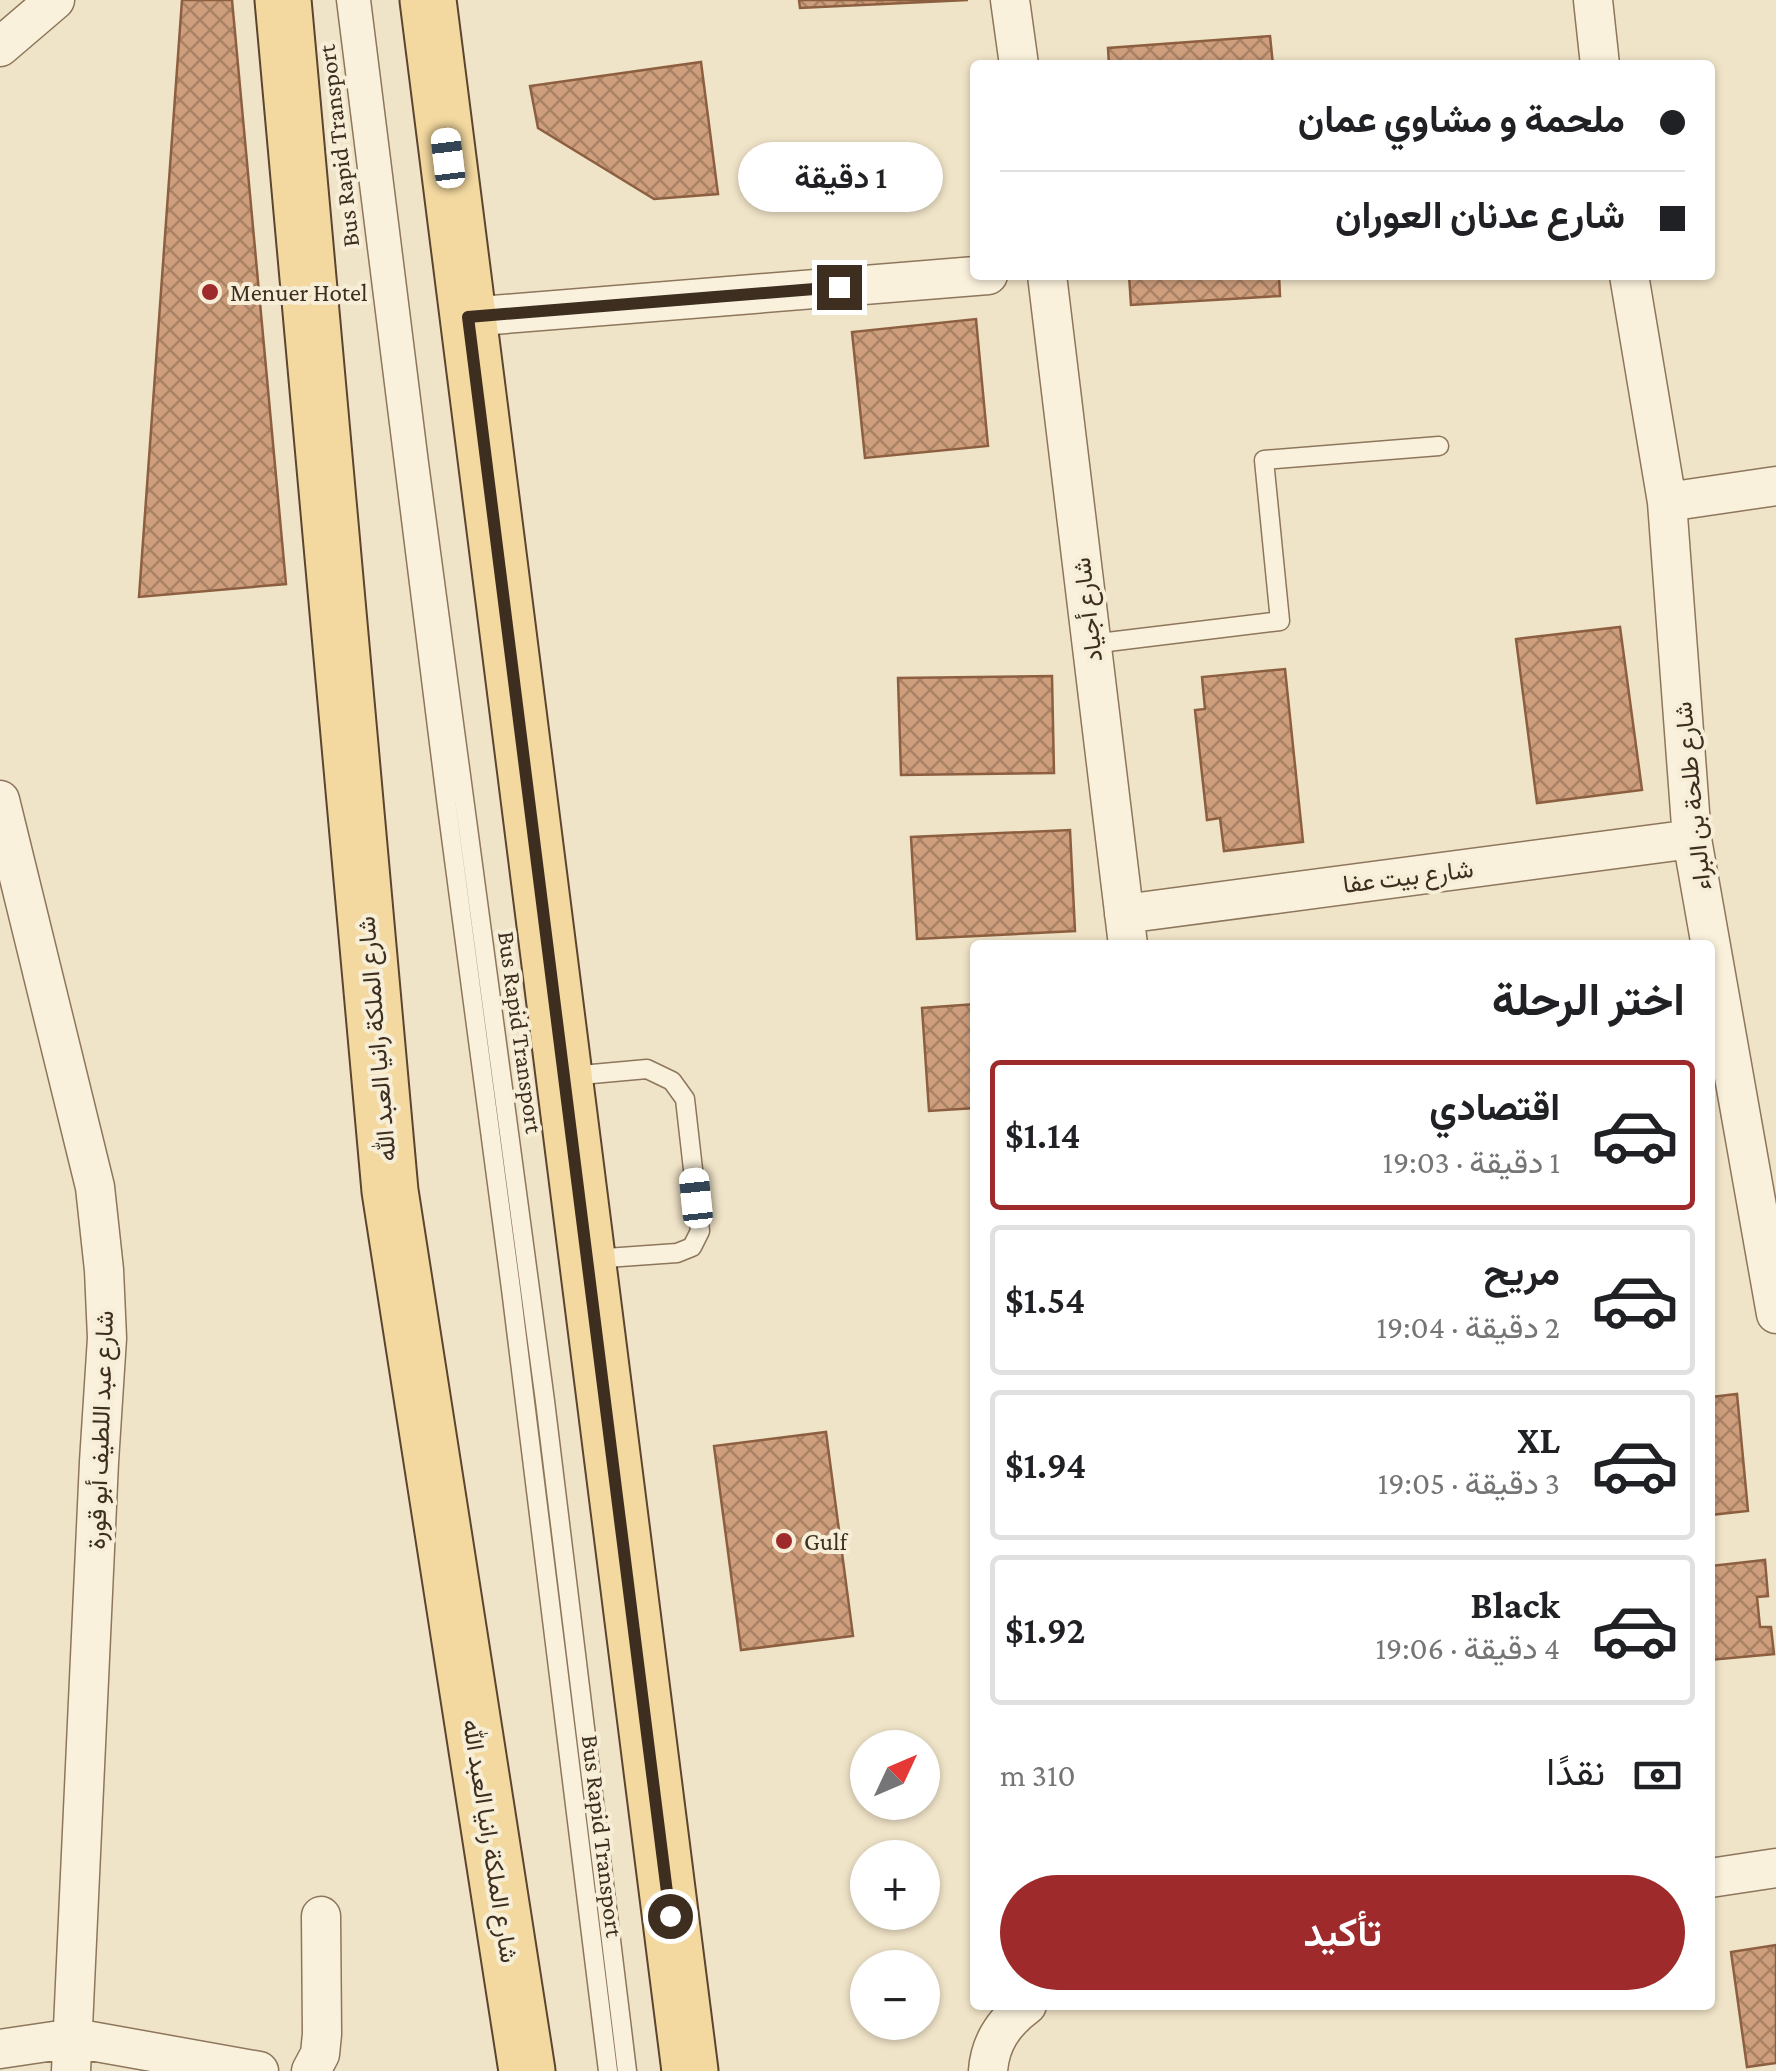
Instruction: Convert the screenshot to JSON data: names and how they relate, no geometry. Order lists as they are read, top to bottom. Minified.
{"streets":{"main road":["شارع الملكة رانيا العبد الله"],"street":["شارع أجياد","شارع طلحة بن البراء","شارع بيت عفا","شارع عبد اللطيف أبو قورة"],"lane":["Bus Rapid Transport"]},"crossings":[["شارع أجياد","شارع بيت عفا"],["شارع طلحة بن البراء","شارع بيت عفا"]],"places":["Menuer Hotel","Gulf"],"north":"top right","page":{"banner":["ملحمة و مشاوي عمان","شارع عدنان العوران"],"bubble":"1 دقيقة","heading":"اختر الرحلة","list":[{"name":"اقتصادي","note":"1 دقيقة · 19:03","value":"$1.14"},{"name":"مريح","note":"2 دقيقة · 19:04","value":"$1.54"},{"name":"XL","note":"3 دقيقة · 19:05","value":"$1.94"},{"name":"Black","note":"4 دقيقة · 19:06","value":"$1.92"}],"pay":["نقدًا","310 m"],"map_buttons":["+","−"],"buttons":"تأكيد"}}
